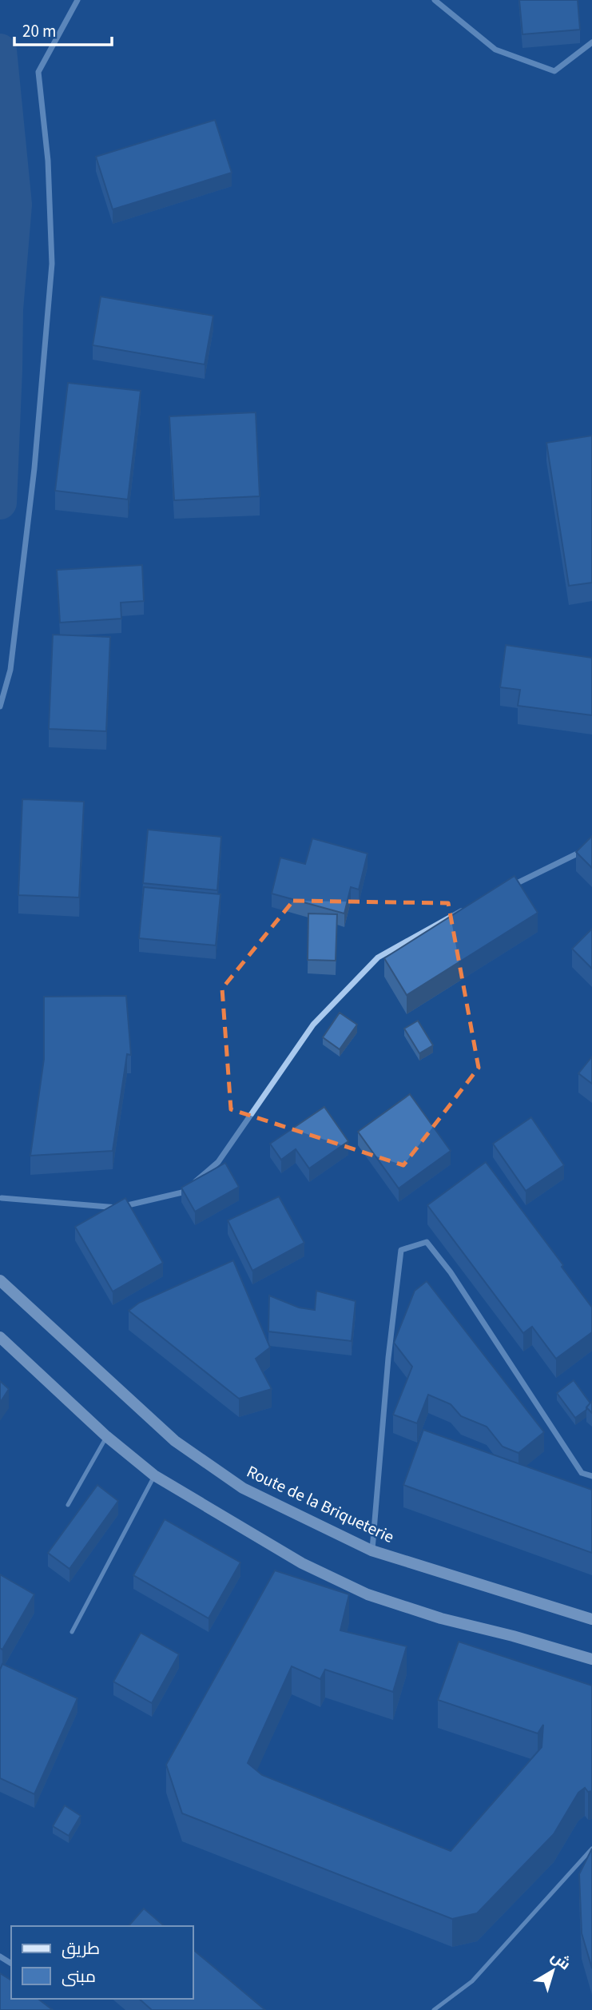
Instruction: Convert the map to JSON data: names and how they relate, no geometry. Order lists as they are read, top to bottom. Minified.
{"streets":{"street":["Route de la Briqueterie"]},"legend":["طريق","مبنى"],"scale_bar":"20 m","north":"top right"}
